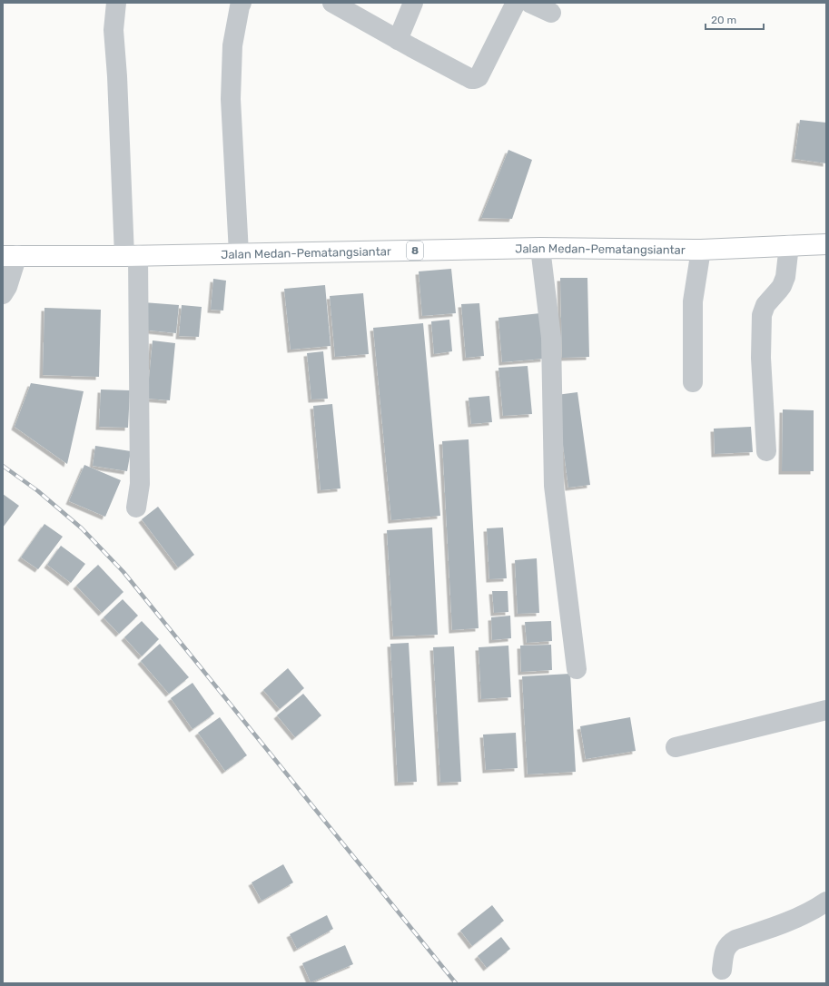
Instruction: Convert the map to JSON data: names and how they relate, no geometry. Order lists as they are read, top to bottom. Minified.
{"streets":{"highway":["Jalan Medan-Pematangsiantar","8"]},"scale_bar":"20 m"}
